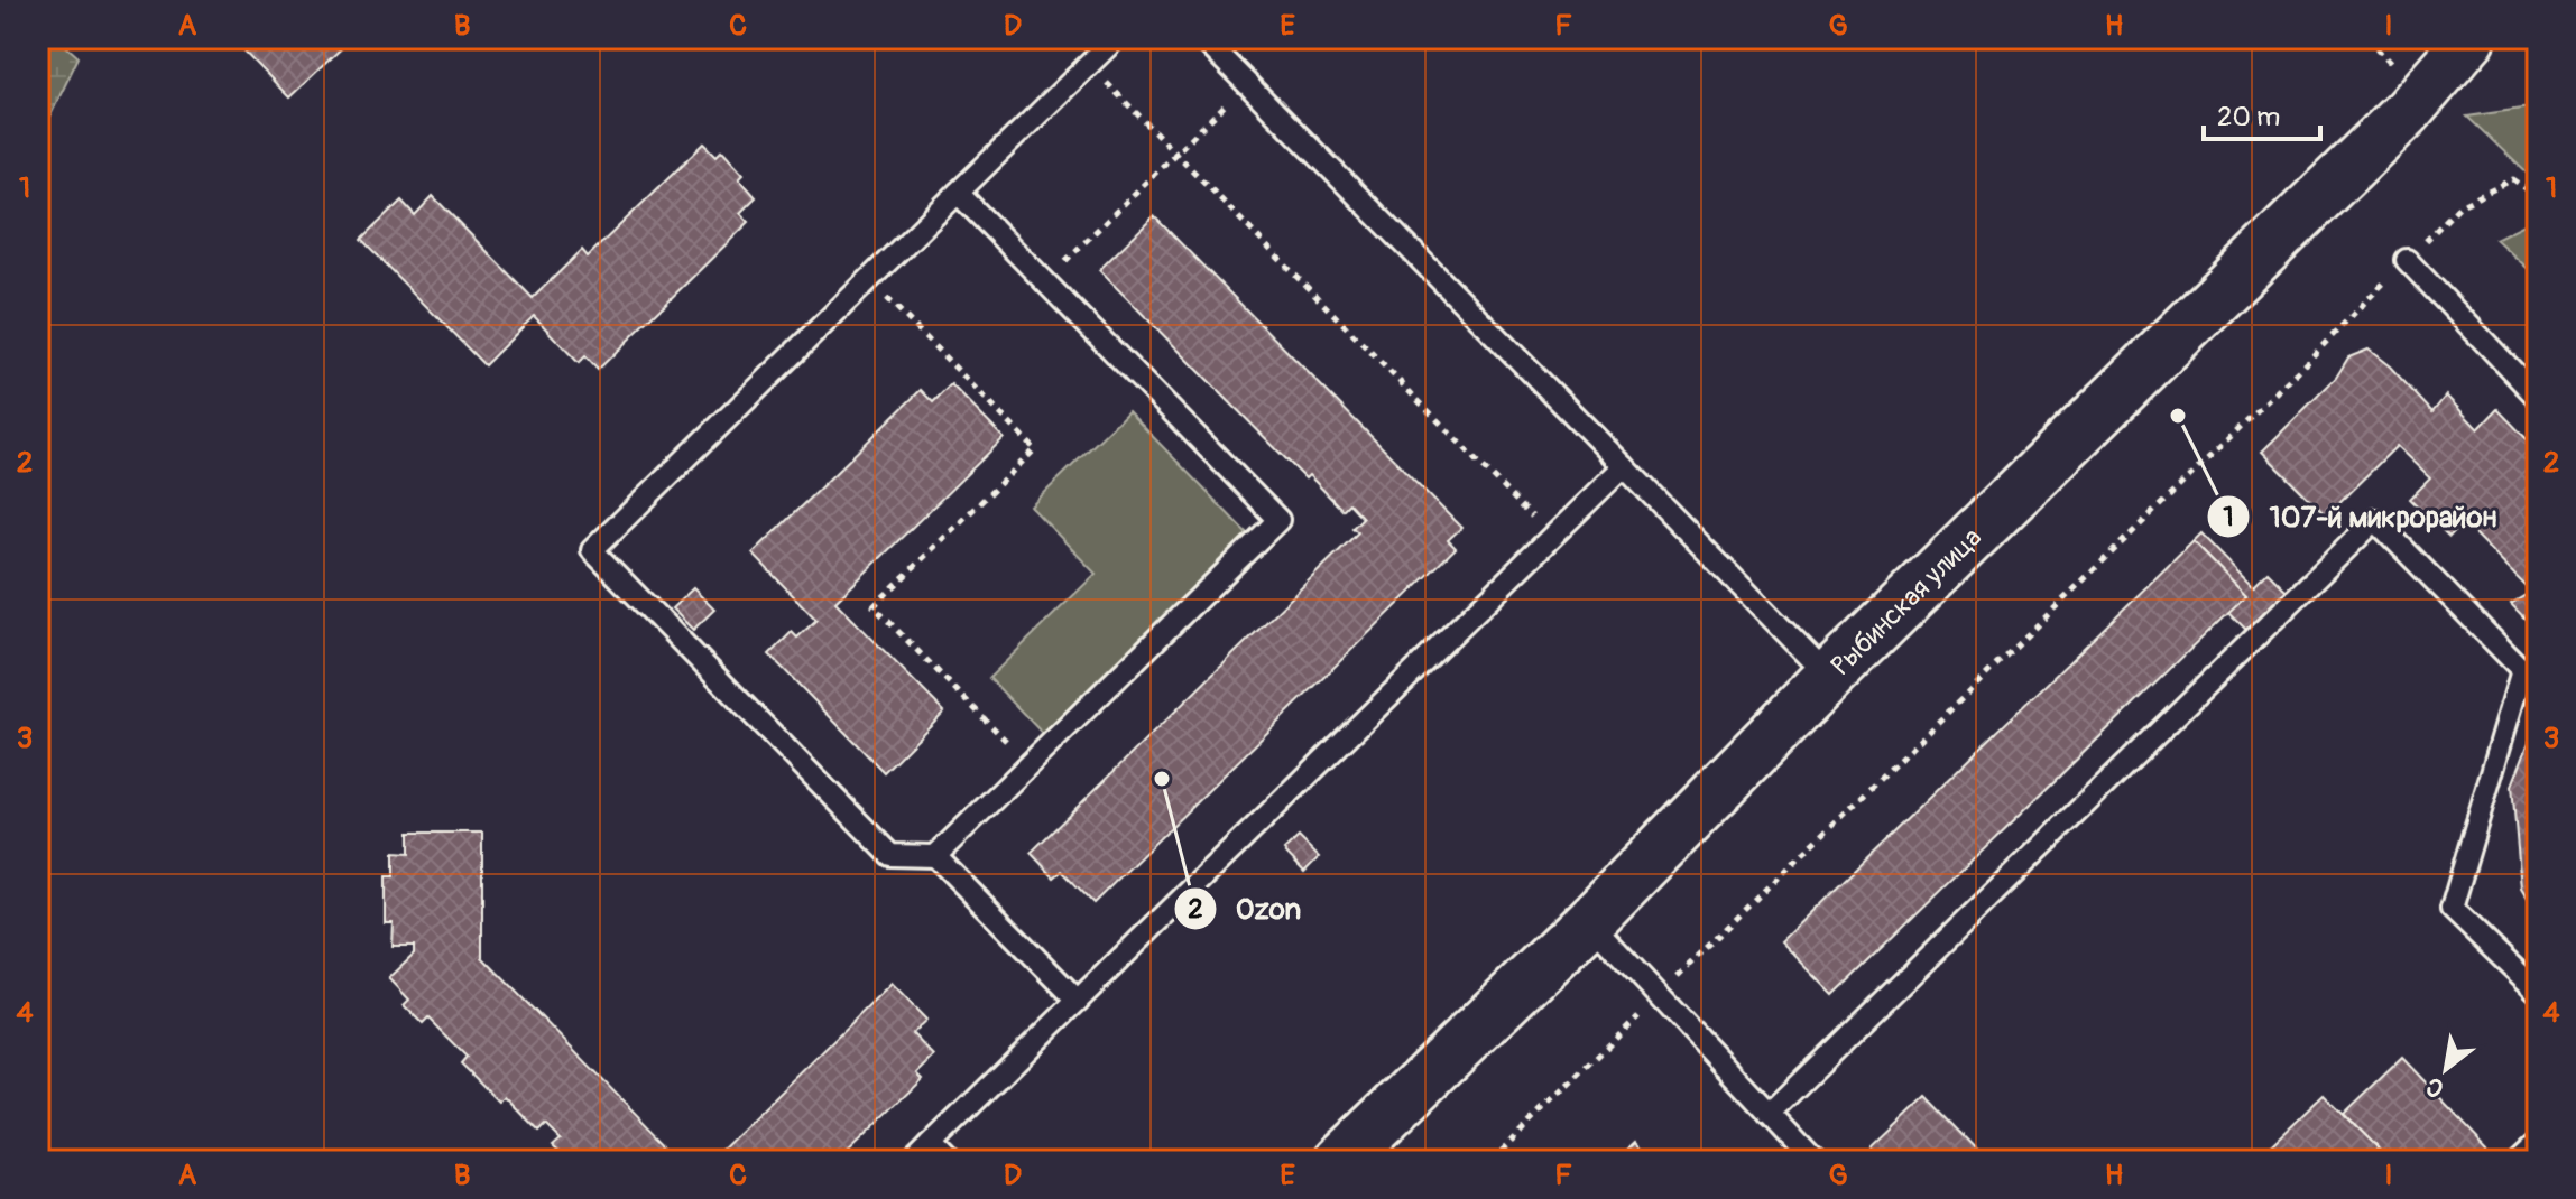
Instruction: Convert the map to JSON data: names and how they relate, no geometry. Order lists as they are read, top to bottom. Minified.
{"streets":{"main road":["Рыбинская улица"]},"places":["107-й микрорайон","Ozon"],"scale_bar":"20 m","north":"bottom left","grid":{"columns":["A","B","C","D","E","F","G","H","I"],"rows":["1","2","3","4"]}}
